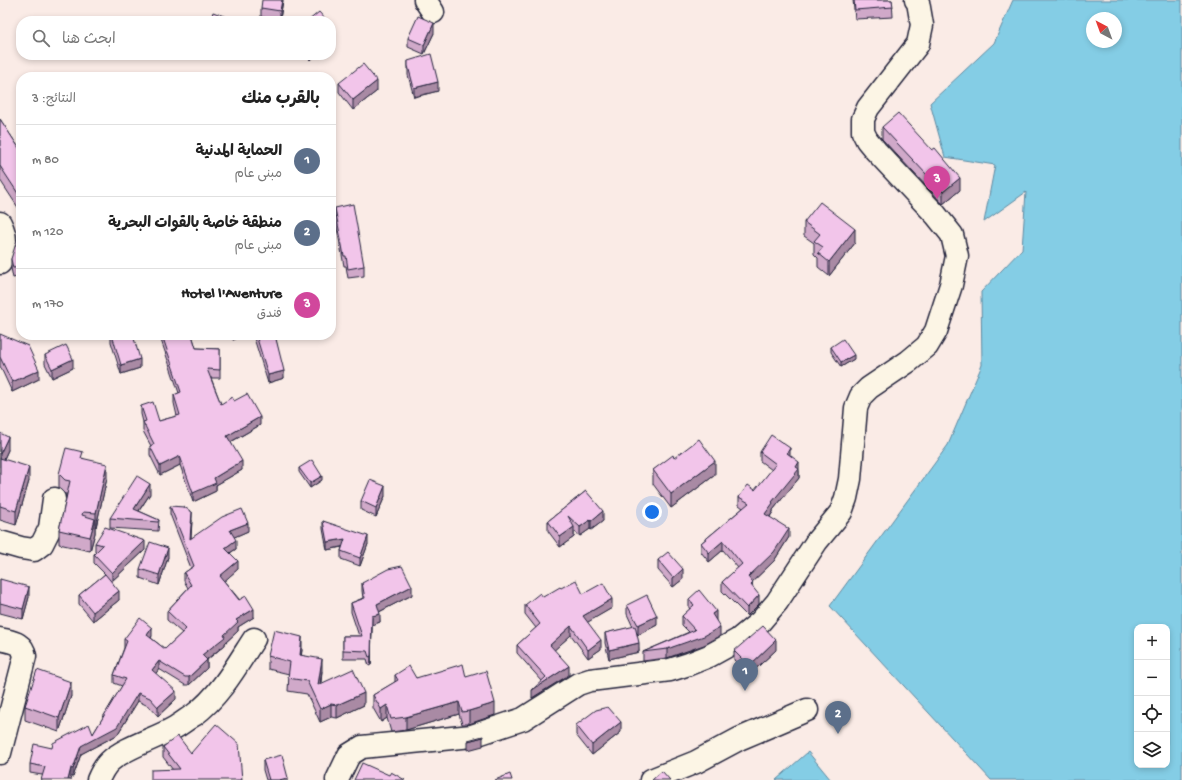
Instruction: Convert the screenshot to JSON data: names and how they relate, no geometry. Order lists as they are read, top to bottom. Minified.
{"north":"top left","page":{"search":"ابحث هنا","heading":["بالقرب منك","النتائج: 3"],"list":[{"mark":"1","name":"الحماية المدنية","note":"مبنى عام","value":"80 m"},{"mark":"2","name":"منطقة خاصة بالقوات البحرية","note":"مبنى عام","value":"120 m"},{"mark":"3","name":"Hotel l'Aventure","note":"فندق","value":"170 m"}],"pins":["3","1","2"],"map_buttons":["+","−"]}}
